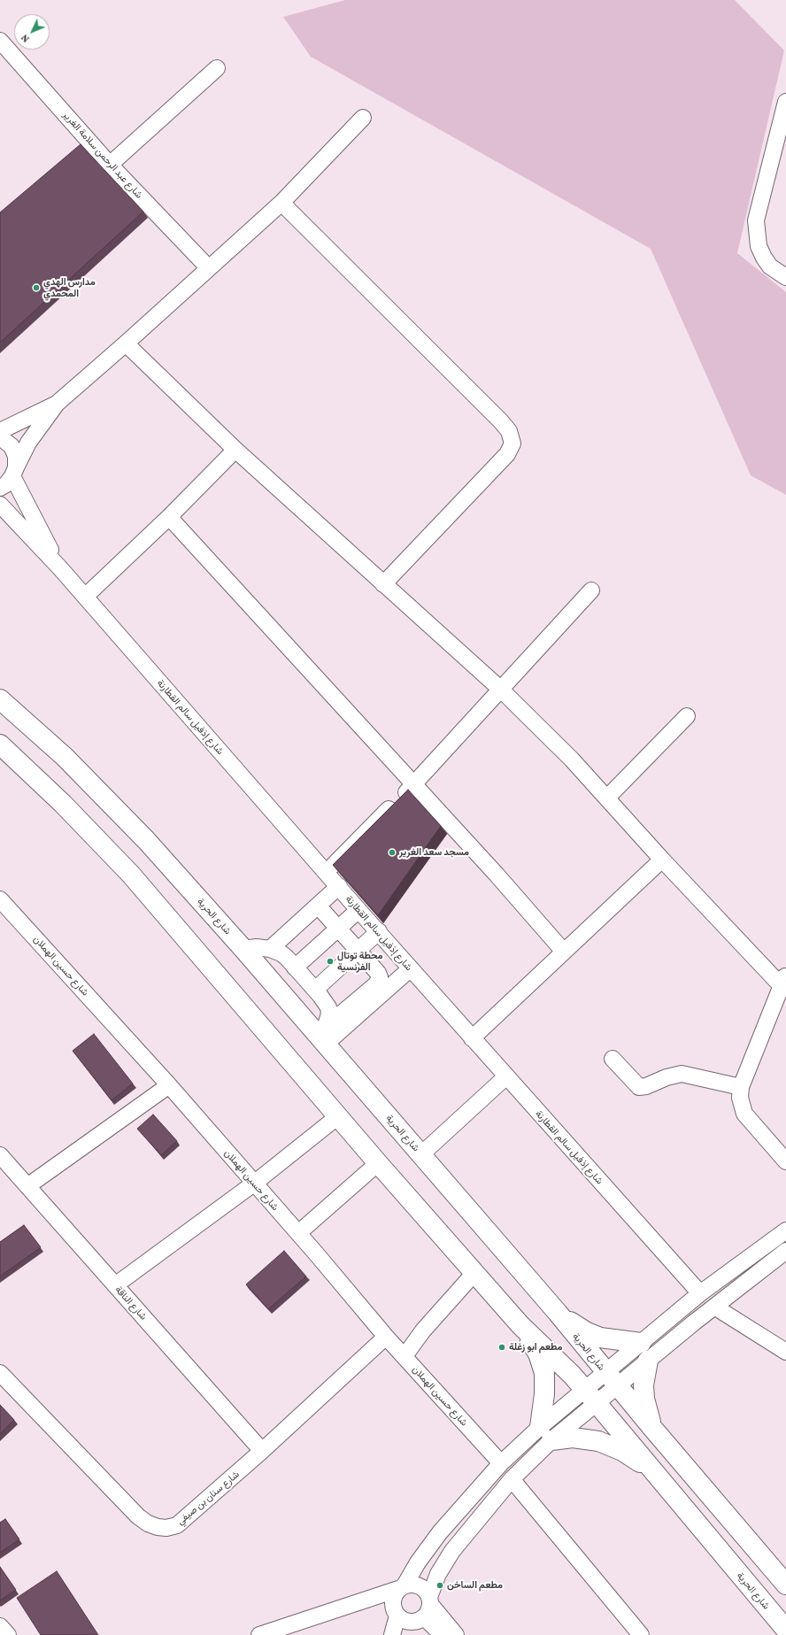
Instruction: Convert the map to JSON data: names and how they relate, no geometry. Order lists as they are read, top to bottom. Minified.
{"streets":{"highway":["شارع الحرية"],"street":["شارع عبد الرحمن سلامة الغرير","شارع إذفيل سالم القطارنة","شارع حسين الهملان","شارع الناقة","شارع سنان بن صيفي"]},"crossings":[["شارع حسين الهملان","شارع سنان بن صيفي"],["شارع الناقة","شارع سنان بن صيفي"]],"places":["مدارس الهدي المحمدي","مسجد سعد الغرير","محطة توتال الفرنسية","مطعم ابو زغلة","مطعم الساخن"],"north":"bottom left"}
